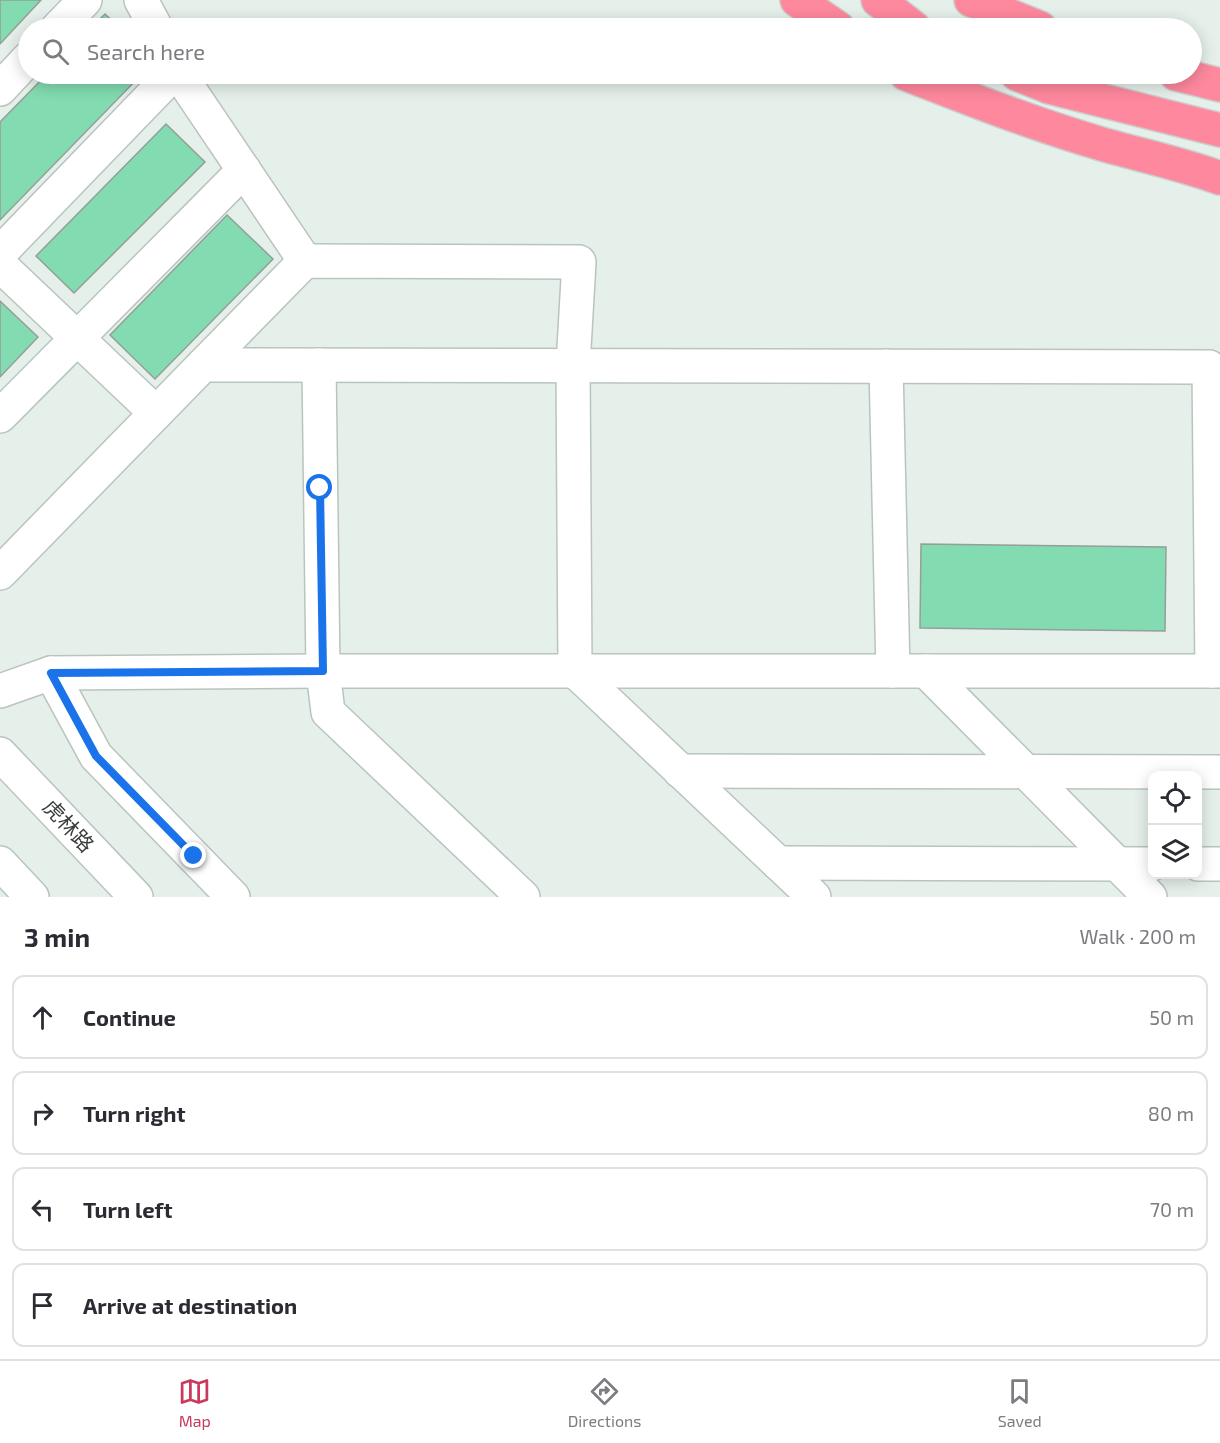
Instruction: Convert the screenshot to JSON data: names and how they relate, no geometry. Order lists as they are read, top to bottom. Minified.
{"streets":{"street":["虎林路"]},"page":{"search":"Search here","heading":["3 min","Walk · 200 m"],"list":[["Continue","50 m"],["Turn right","80 m"],["Turn left","70 m"],"Arrive at destination"],"nav":["Map","Directions","Saved"]}}
